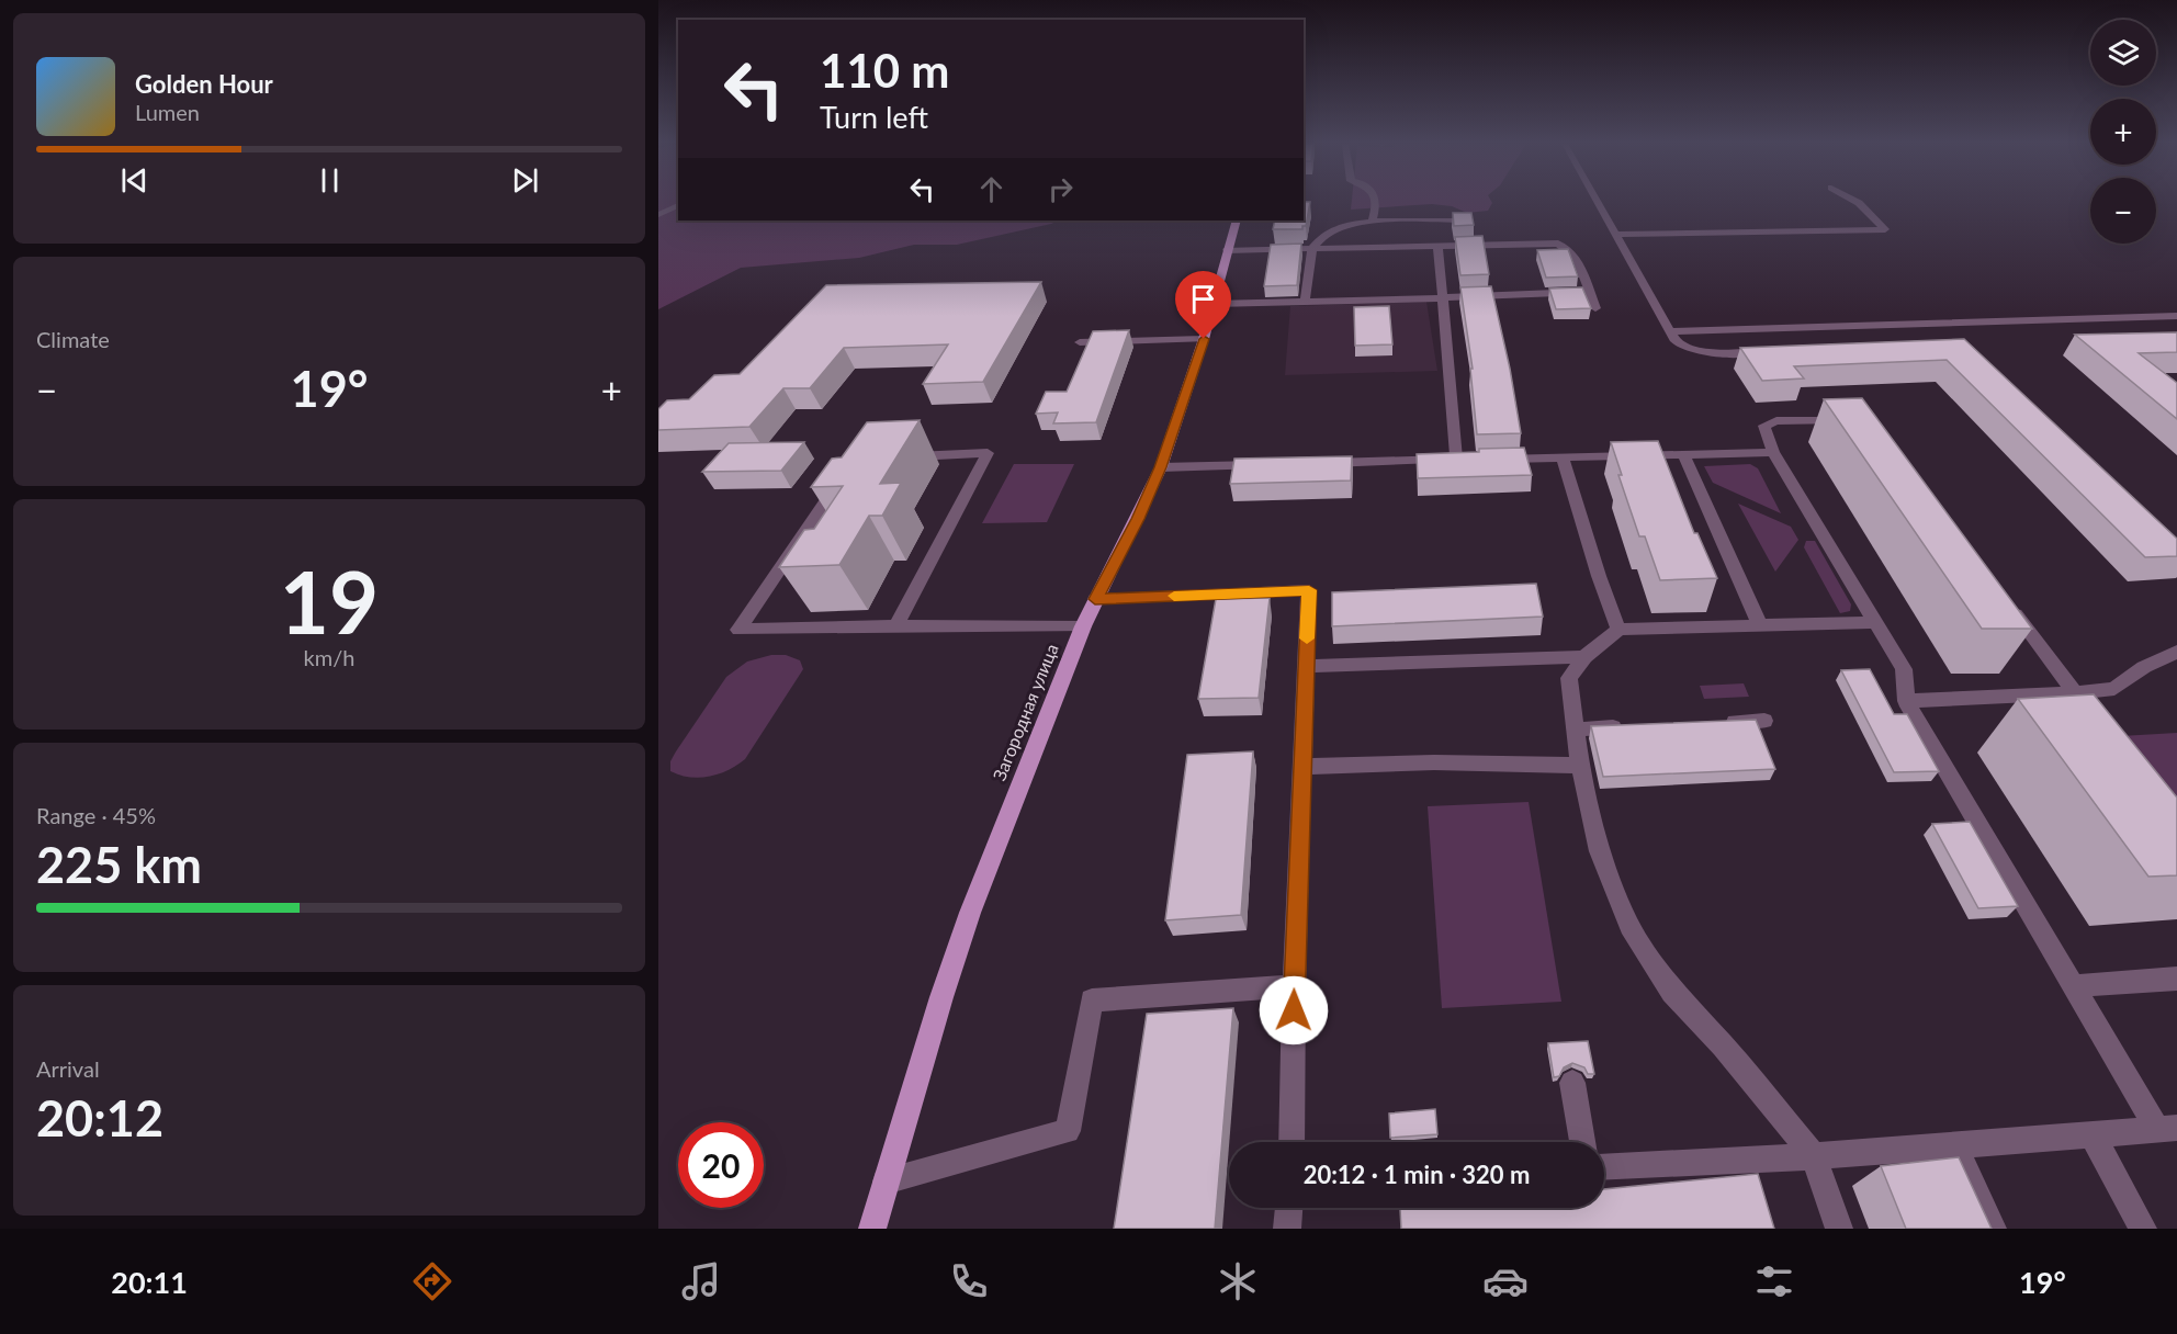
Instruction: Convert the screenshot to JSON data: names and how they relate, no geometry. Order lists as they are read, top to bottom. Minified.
{"streets":{"main road":["Загородная улица"]},"page":{"map_buttons":["+","−"],"turn":["110 m","Turn left"],"song":["Golden Hour","Lumen"],"tile":["Climate",["19","km/h"],["Range · 45%","225 km"],["Arrival","20:12"]],"heat":["−","19°","+"],"limit":"20","trip":"20:12 · 1 min · 320 m","tabs":["20:11","19°"]}}
